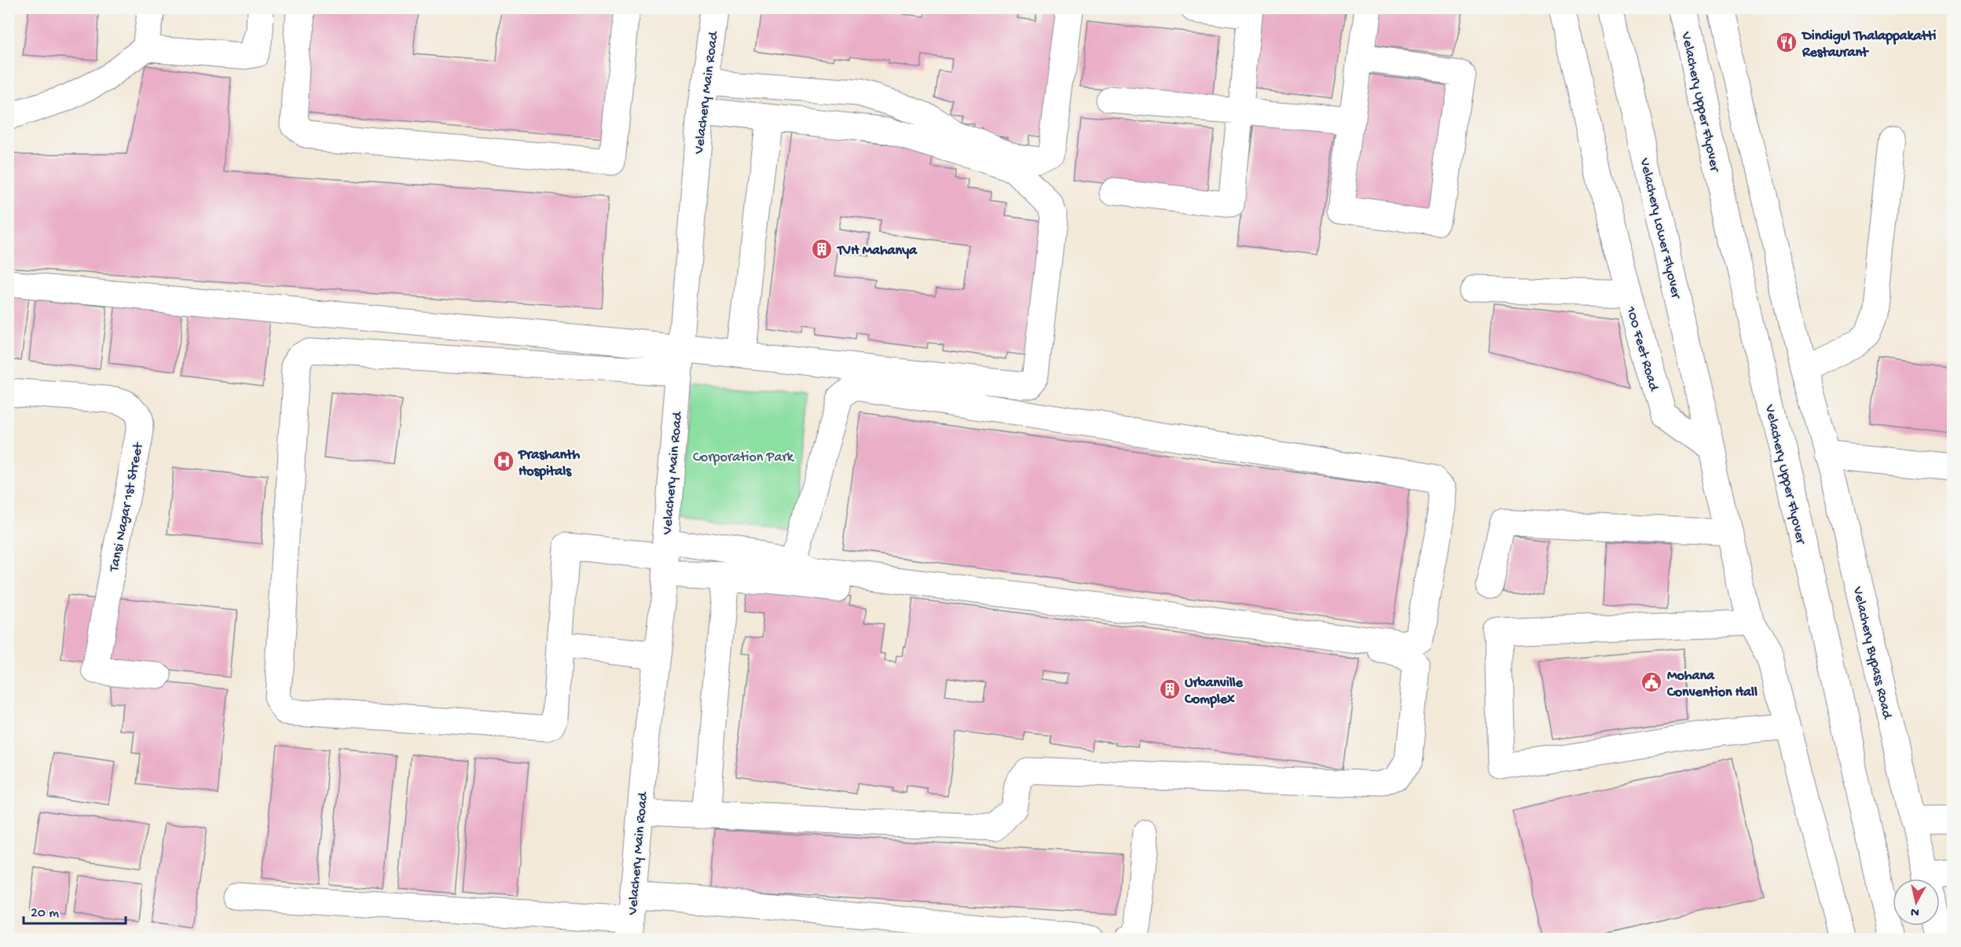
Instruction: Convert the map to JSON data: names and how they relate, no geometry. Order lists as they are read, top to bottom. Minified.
{"streets":{"street":["Velachery Main Road","Velachery Upper Flyover","Velachery Lower Flyover","100 Feet Road","Tansi Nagar 1st Street","Velachery Bypass Road"]},"crossings":[["Velachery Lower Flyover","100 Feet Road"]],"parks":["Corporation Park"],"places":{"restaurant":["Dindigul Thalappakatti Restaurant"],"building":["TVH Mahanya","Urbanville Complex"],"hospital":["Prashanth Hospitals"],"public building":["Mohana Convention Hall"]},"scale_bar":"20 m","north":"bottom"}
